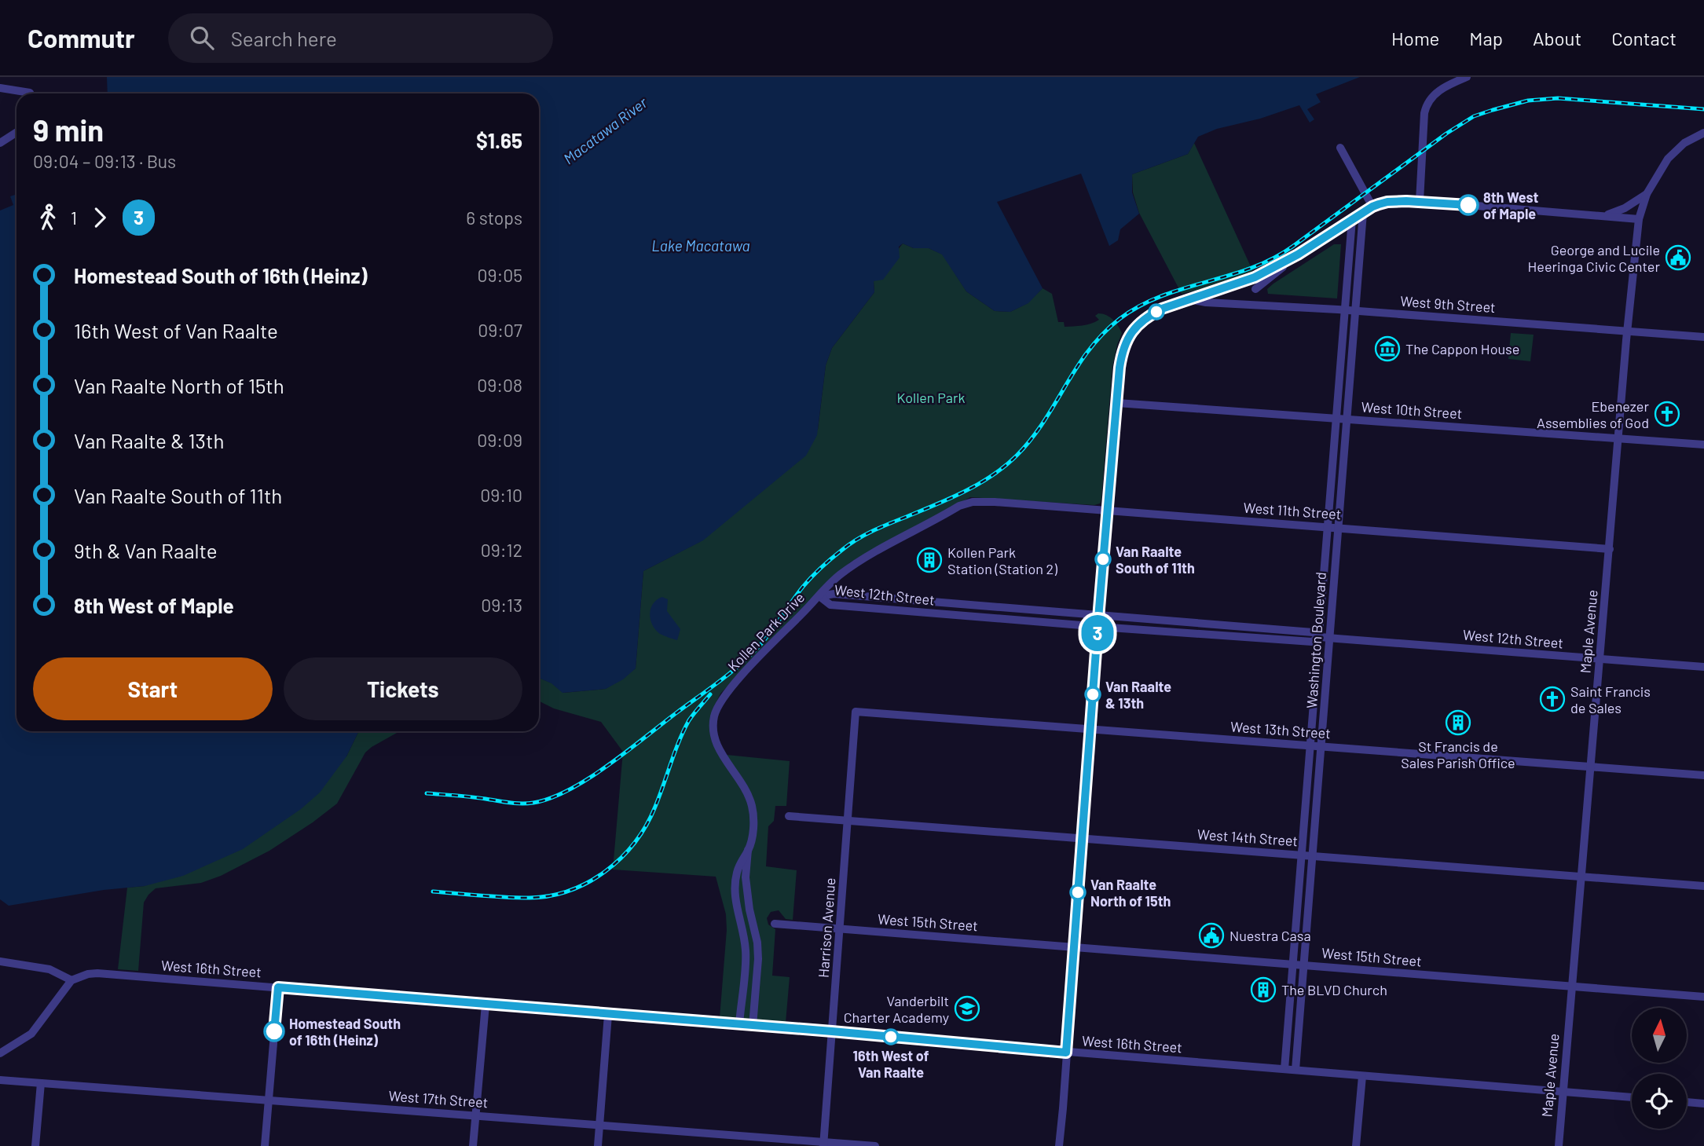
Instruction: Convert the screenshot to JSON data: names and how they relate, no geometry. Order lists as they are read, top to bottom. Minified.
{"streets":{"street":["West 9th Street","West 10th Street","West 11th Street","West 12th Street","Kollen Park Drive","Maple Avenue","Washington Boulevard","West 13th Street","West 14th Street","West 15th Street","Harrison Avenue","West 16th Street","West 17th Street"]},"crossings":[["West 9th Street","Maple Avenue"],["West 9th Street","Washington Boulevard"],["West 10th Street","Maple Avenue"],["West 10th Street","Washington Boulevard"],["West 11th Street","Kollen Park Drive"],["West 11th Street","Maple Avenue"],["West 11th Street","Washington Boulevard"],["West 12th Street","Kollen Park Drive"],["West 12th Street","Maple Avenue"],["West 12th Street","Washington Boulevard"],["Kollen Park Drive","West 16th Street"],["Maple Avenue","West 13th Street"],["Maple Avenue","West 14th Street"],["Maple Avenue","West 15th Street"],["Maple Avenue","West 16th Street"],["Washington Boulevard","West 13th Street"],["Washington Boulevard","West 14th Street"],["Washington Boulevard","West 15th Street"],["Washington Boulevard","West 16th Street"],["West 13th Street","Harrison Avenue"],["West 14th Street","Harrison Avenue"],["West 15th Street","Harrison Avenue"],["Harrison Avenue","West 16th Street"],["Harrison Avenue","West 17th Street"]],"water":["Macatawa River","Lake Macatawa"],"parks":["Kollen Park"],"places":{"other":["8th West of Maple","Van Raalte South of 11th","Van Raalte & 13th","Van Raalte North of 15th","Homestead South of 16th (Heinz)","16th West of Van Raalte"],"public building":["George and Lucile Heeringa Civic Center","Nuestra Casa"],"museum":["The Cappon House"],"church":["Ebenezer Assemblies of God","Saint Francis de Sales"],"building":["Kollen Park Station (Station 2)","St Francis de Sales Parish Office","The BLVD Church"],"school or university":["Vanderbilt Charter Academy"]},"lines":["bus line 3"],"north":"top","page":{"header":"Commutr","search":"Search here","nav":["Home","Map","About","Contact"],"on_map":"3","heading":["9 min","09:04 – 09:13 · Bus","$1.65"],"legs":["1","3","6 stops"],"list":[{"name":"Homestead South of 16th (Heinz)","value":"09:05"},{"name":"16th West of Van Raalte","value":"09:07"},{"name":"Van Raalte North of 15th","value":"09:08"},{"name":"Van Raalte & 13th","value":"09:09"},{"name":"Van Raalte South of 11th","value":"09:10"},{"name":"9th & Van Raalte","value":"09:12"},{"name":"8th West of Maple","value":"09:13"}],"buttons":["Start","Tickets"]}}
